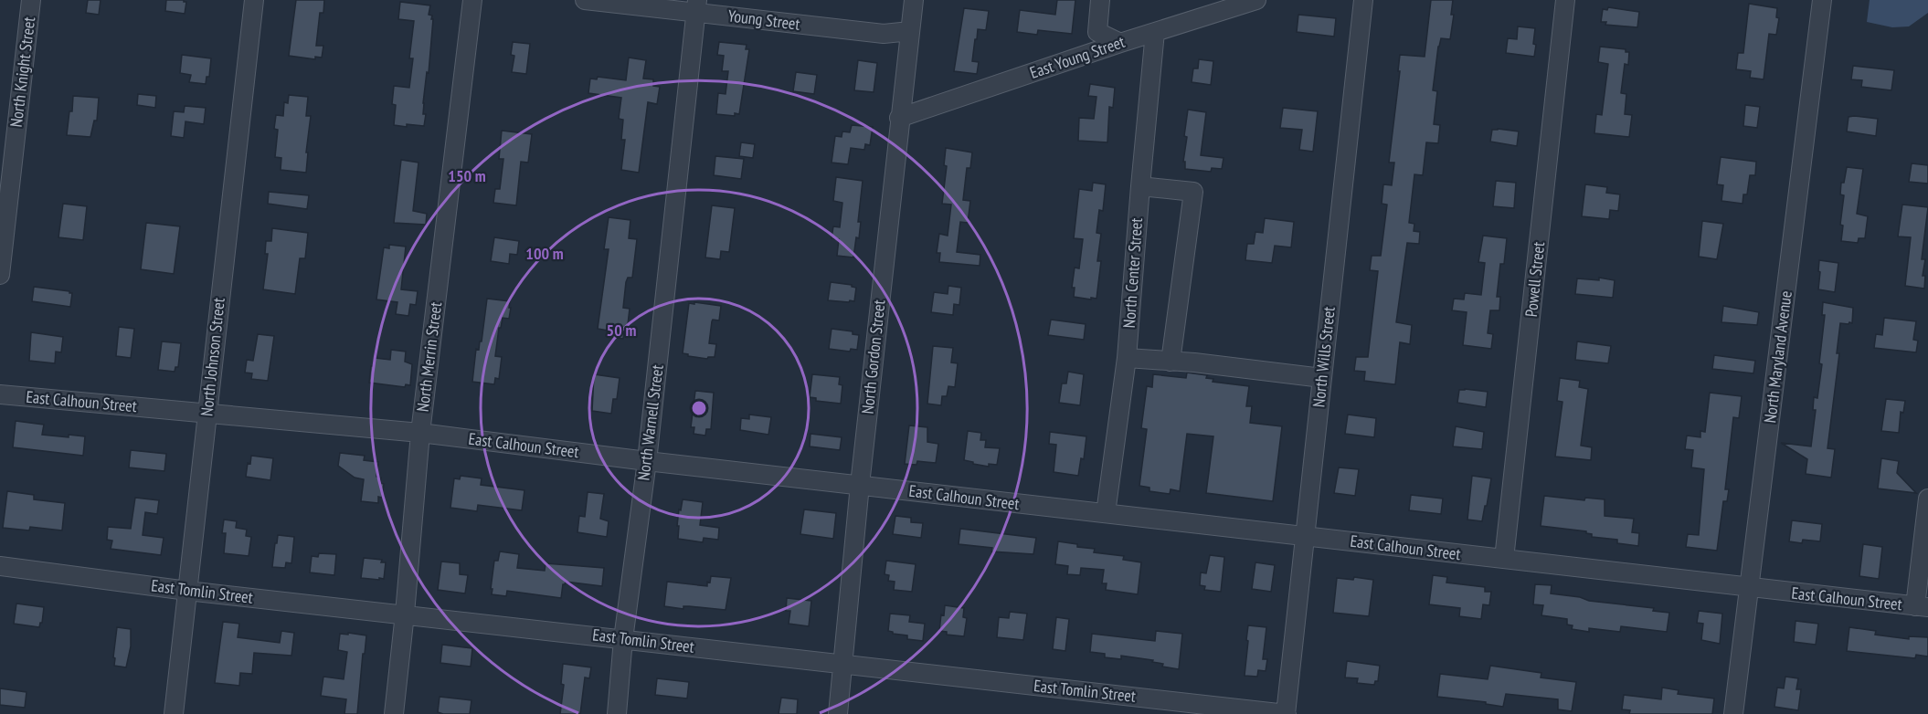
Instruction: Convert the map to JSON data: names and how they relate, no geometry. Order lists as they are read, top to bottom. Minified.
{"streets":{"street":["Young Street","East Young Street","North Knight Street","North Center Street","Powell Street","North Johnson Street","North Merrin Street","North Gordon Street","North Wills Street","North Maryland Avenue","East Calhoun Street","North Warnell Street","East Tomlin Street"]},"crossings":[["Young Street","North Gordon Street"],["Young Street","North Warnell Street"],["East Young Street","North Center Street"],["East Young Street","North Gordon Street"],["North Center Street","East Calhoun Street"],["Powell Street","East Calhoun Street"],["North Johnson Street","East Calhoun Street"],["North Johnson Street","East Tomlin Street"],["North Merrin Street","East Calhoun Street"],["North Merrin Street","East Tomlin Street"],["North Gordon Street","East Calhoun Street"],["North Gordon Street","East Tomlin Street"],["North Wills Street","East Calhoun Street"],["North Wills Street","East Tomlin Street"],["North Maryland Avenue","East Calhoun Street"],["East Calhoun Street","North Warnell Street"],["North Warnell Street","East Tomlin Street"]],"rings":["150 m","100 m","50 m"]}
